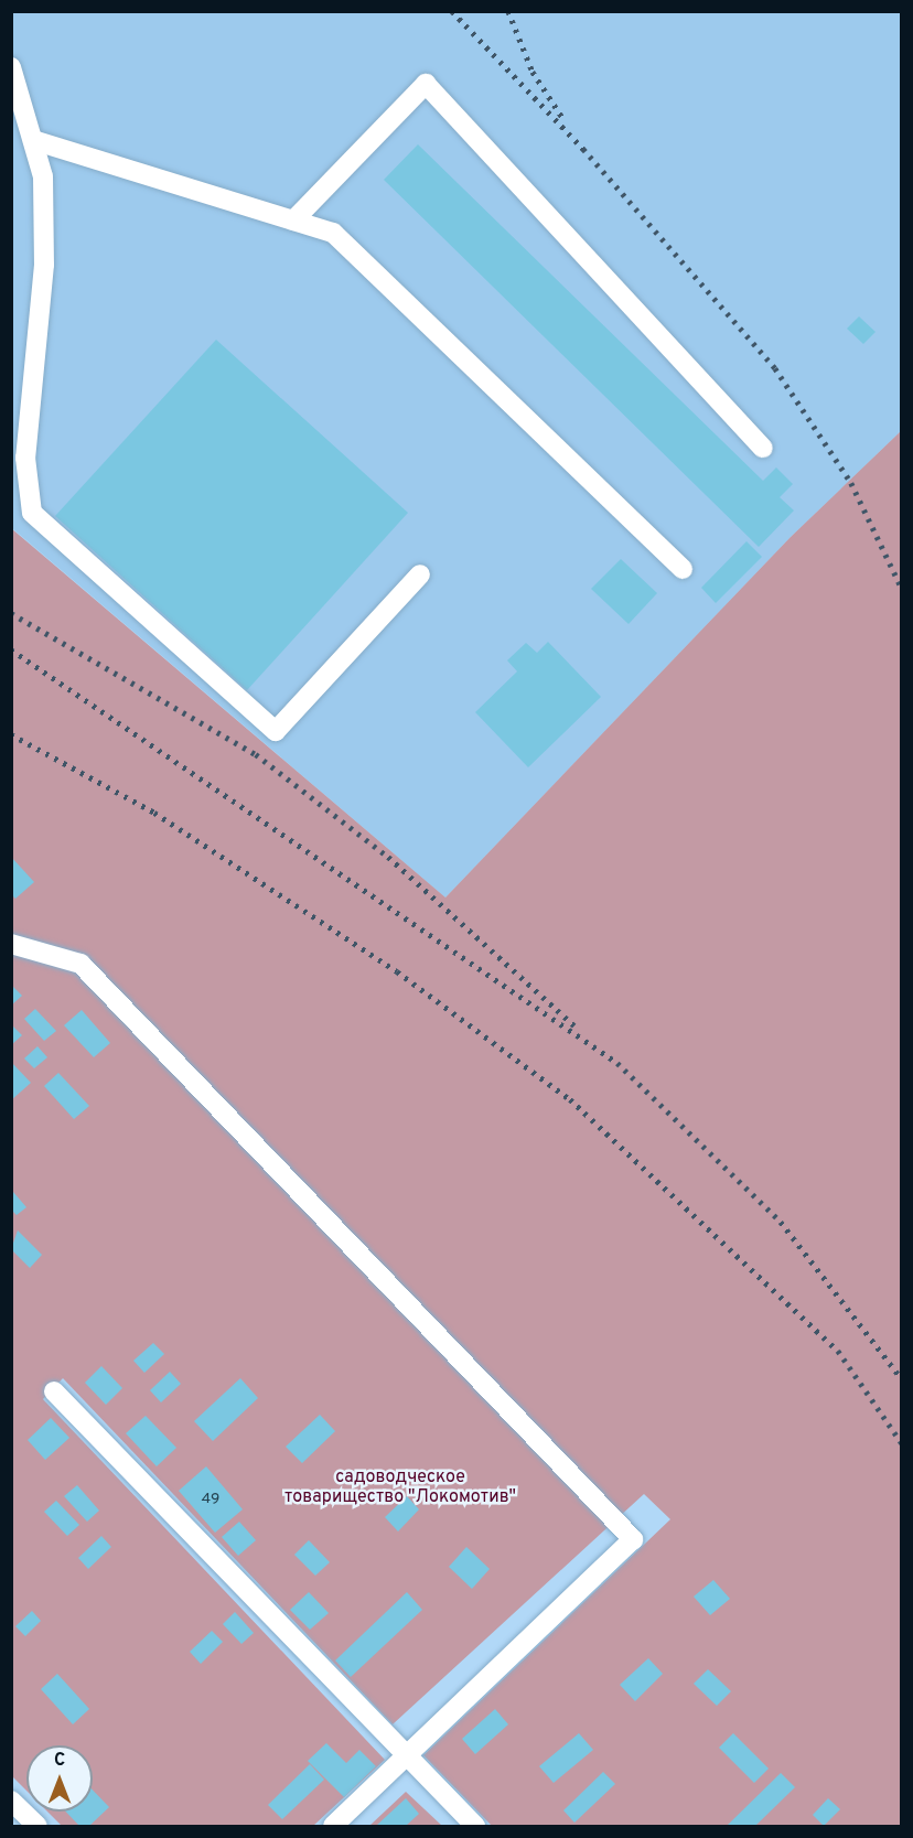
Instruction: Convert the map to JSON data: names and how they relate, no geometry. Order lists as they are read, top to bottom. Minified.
{"parks":["садоводческое товарищество \"Локомотив\""],"house_numbers":["49"],"north":"top"}
